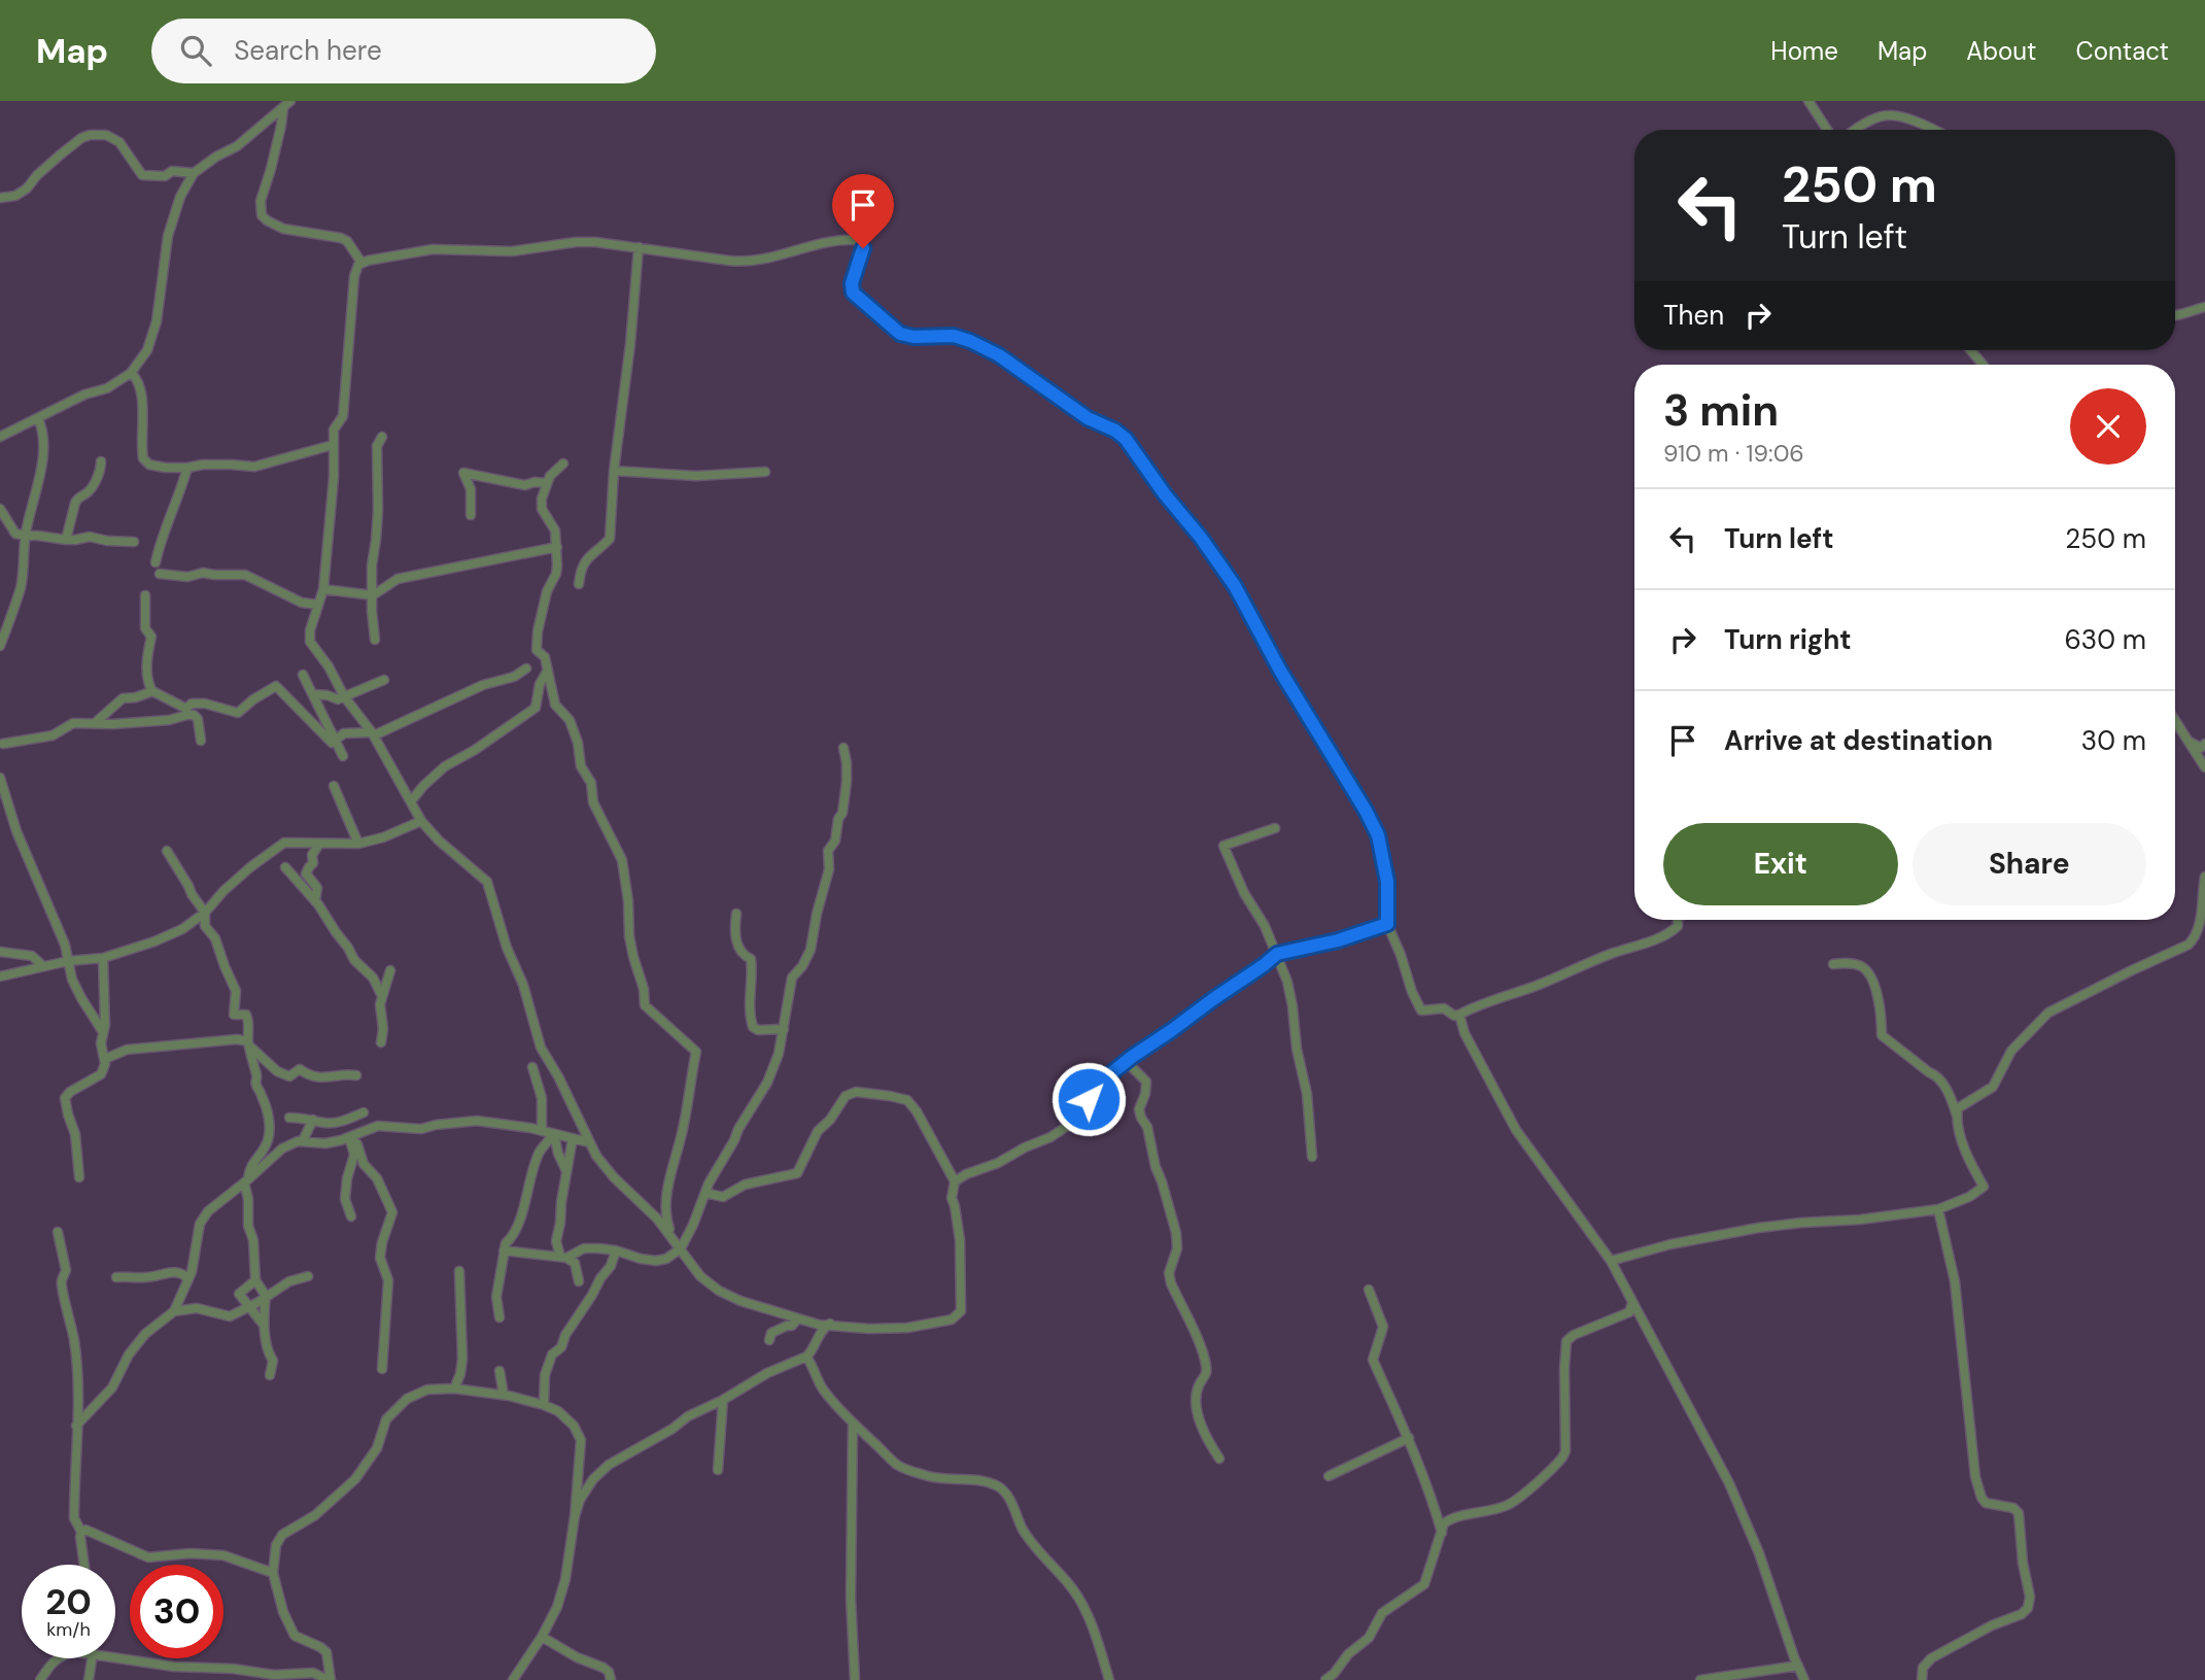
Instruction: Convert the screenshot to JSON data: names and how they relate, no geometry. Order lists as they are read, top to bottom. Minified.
{"page":{"header":"Map","search":"Search here","nav":["Home","Map","About","Contact"],"turn":["250 m","Turn left"],"then":"Then","heading":["3 min","910 m · 19:06"],"list":[{"name":"Turn left","value":"250 m"},{"name":"Turn right","value":"630 m"},{"name":"Arrive at destination","value":"30 m"}],"buttons":["Exit","Share"],"speed":"20 km/h","limit":"30"}}
